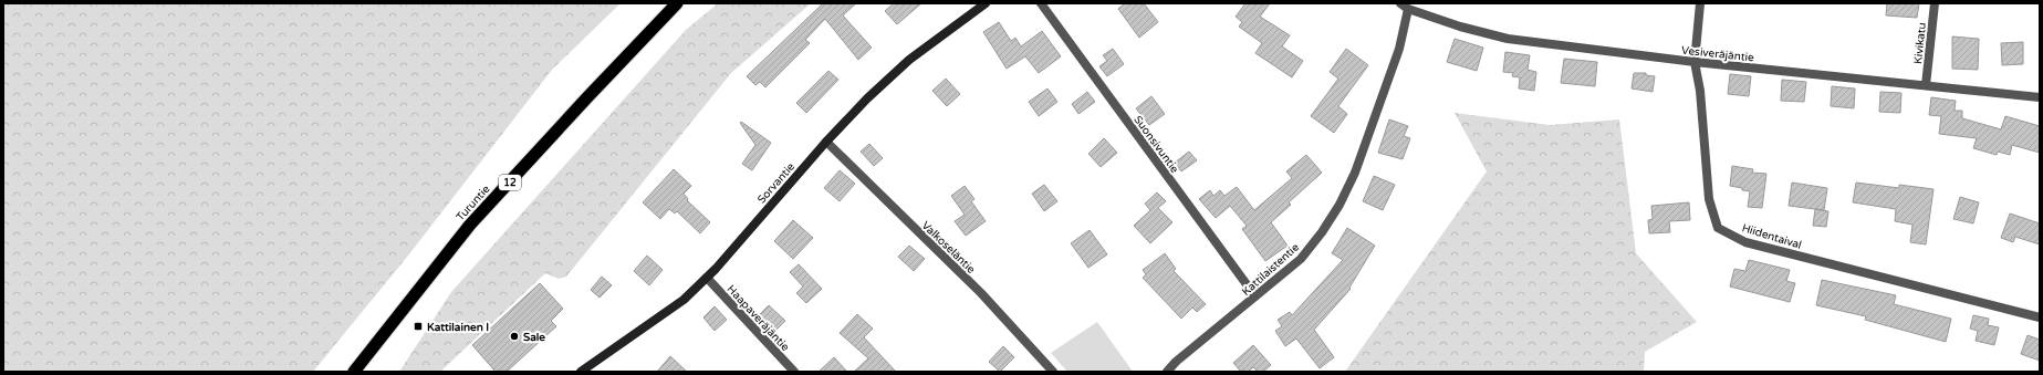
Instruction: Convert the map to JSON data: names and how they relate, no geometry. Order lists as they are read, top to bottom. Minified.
{"streets":{"highway":["12","Turuntie"],"main road":["Sorvantie"],"street":["Kivikatu","Vesiveräjäntie","Suonsivuntie","Hiidentaival","Valkoseläntie","Kattilaistentie","Haapaveräjäntie"]},"crossings":[["Kivikatu","Vesiveräjäntie"],["Vesiveräjäntie","Hiidentaival"],["Vesiveräjäntie","Kattilaistentie"],["Suonsivuntie","Kattilaistentie"],["Sorvantie","Valkoseläntie"],["Sorvantie","Haapaveräjäntie"]],"places":{"transit":["Kattilainen I"],"other":["Sale"]}}
